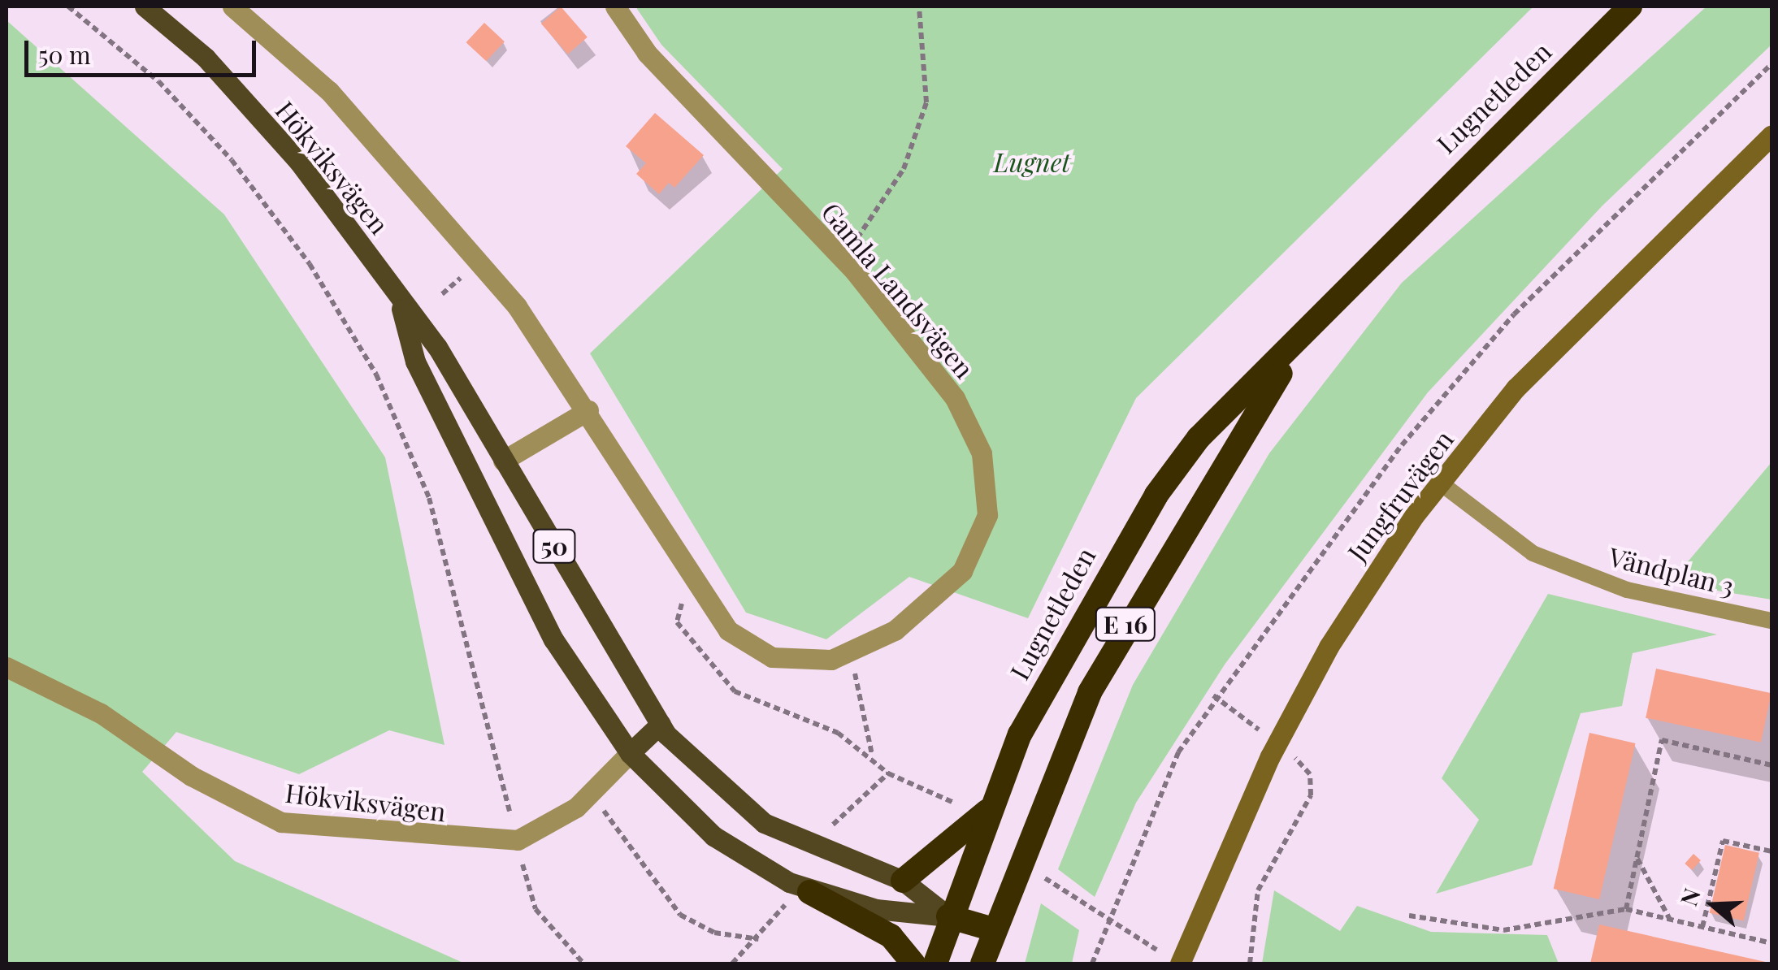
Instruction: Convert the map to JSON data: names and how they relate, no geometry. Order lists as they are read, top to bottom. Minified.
{"streets":{"highway":["Lugnetleden","50","E 16"],"main road":["Hökviksvägen"],"street":["Gamla Landsvägen","Jungfruvägen"],"lane":["Vändplan 3"]},"crossings":[["Lugnetleden","Hökviksvägen"],["Hökviksvägen","50"],["Jungfruvägen","Vändplan 3"]],"parks":["Lugnet"],"scale_bar":"50 m","north":"left"}
